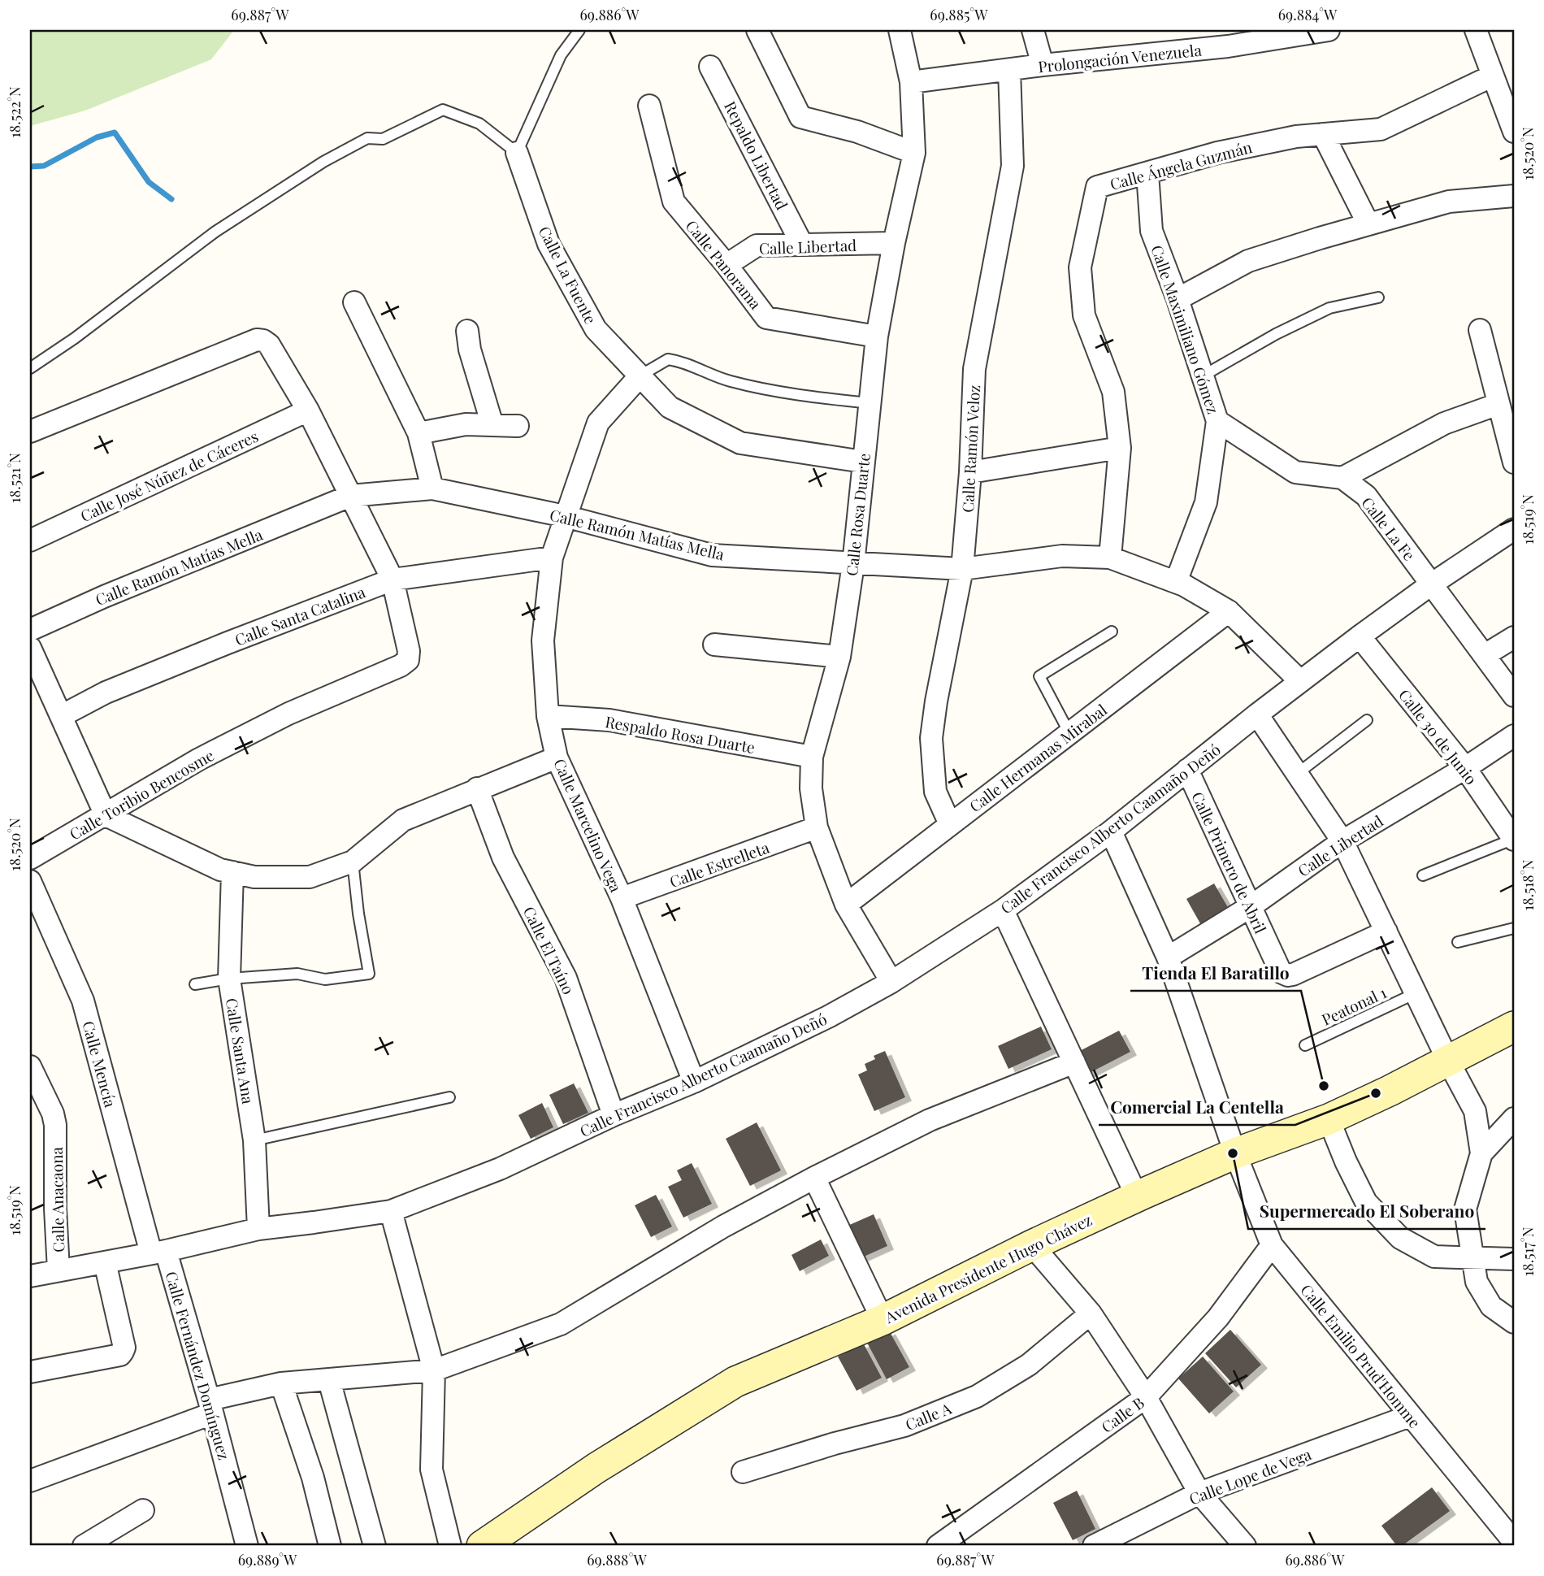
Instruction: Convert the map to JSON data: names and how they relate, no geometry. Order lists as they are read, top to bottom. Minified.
{"streets":{"main road":["Avenida Presidente Hugo Chávez"],"street":["Prolongación Venezuela","Repaldo Libertad","Calle Ángela Guzmán","Calle Libertad","Calle Panorama","Calle La Fuente","Calle Maximiliano Gómez","Calle Ramón Veloz","Calle José Núñez de Cáceres","Calle Rosa Duarte","Calle La Fe","Calle Ramón Matías Mella","Calle Santa Catalina","Respaldo Rosa Duarte","Calle 30 de Junio","Calle Hermanas Mirabal","Calle Toribio Bencosme","Calle Marcelino Vega","Calle Francisco Alberto Caamaño Deñó","Calle Primero de Abril","Calle Estrelleta","Calle El Taíno","Calle Santa Ana","Calle Mencía","Calle Anacaona","Calle Emilio Prud'Homme","Calle Fernández Domínguez","Calle B","Calle A","Calle Lope de Vega"],"lane":["Peatonal 1"]},"crossings":[["Prolongación Venezuela","Calle Ramón Veloz"],["Prolongación Venezuela","Calle Rosa Duarte"],["Repaldo Libertad","Calle Libertad"],["Calle Ángela Guzmán","Calle Maximiliano Gómez"],["Calle Ángela Guzmán","Calle Ramón Matías Mella"],["Calle Libertad","Calle Panorama"],["Calle Libertad","Calle Rosa Duarte"],["Calle Libertad","Calle 30 de Junio"],["Calle Libertad","Calle Primero de Abril"],["Calle Libertad","Calle Emilio Prud'Homme"],["Calle Panorama","Calle Rosa Duarte"],["Calle La Fuente","Calle Rosa Duarte"],["Calle La Fuente","Calle Marcelino Vega"],["Calle Maximiliano Gómez","Calle Ramón Matías Mella"],["Calle Ramón Veloz","Calle Ramón Matías Mella"],["Calle Ramón Veloz","Calle Hermanas Mirabal"],["Calle Rosa Duarte","Calle Ramón Matías Mella"],["Calle Rosa Duarte","Respaldo Rosa Duarte"],["Calle Rosa Duarte","Calle Hermanas Mirabal"],["Calle Rosa Duarte","Calle Francisco Alberto Caamaño Deñó"],["Calle Rosa Duarte","Calle Estrelleta"],["Calle La Fe","Calle Francisco Alberto Caamaño Deñó"],["Calle Ramón Matías Mella","Calle Hermanas Mirabal"],["Calle Ramón Matías Mella","Calle Marcelino Vega"],["Calle Ramón Matías Mella","Calle Francisco Alberto Caamaño Deñó"],["Calle Santa Catalina","Calle Toribio Bencosme"],["Calle Santa Catalina","Calle Marcelino Vega"],["Respaldo Rosa Duarte","Calle Marcelino Vega"],["Calle 30 de Junio","Calle Francisco Alberto Caamaño Deñó"],["Calle Marcelino Vega","Calle Francisco Alberto Caamaño Deñó"],["Calle Marcelino Vega","Calle Estrelleta"],["Calle Francisco Alberto Caamaño Deñó","Calle Primero de Abril"],["Calle Francisco Alberto Caamaño Deñó","Calle El Taíno"],["Calle Francisco Alberto Caamaño Deñó","Calle Santa Ana"],["Calle Francisco Alberto Caamaño Deñó","Calle Mencía"],["Calle Francisco Alberto Caamaño Deñó","Calle Anacaona"],["Calle Francisco Alberto Caamaño Deñó","Calle Emilio Prud'Homme"],["Calle Francisco Alberto Caamaño Deñó","Calle Fernández Domínguez"],["Calle Mencía","Calle Fernández Domínguez"],["Avenida Presidente Hugo Chávez","Calle Emilio Prud'Homme"],["Calle Emilio Prud'Homme","Calle B"],["Calle Emilio Prud'Homme","Calle Lope de Vega"]],"places":["Tienda El Baratillo","Comercial La Centella","Supermercado El Soberano"],"coordinates":["69.887°W","69.886°W","69.885°W","69.884°W","18.522°N","18.520°N","18.521°N","18.519°N","18.518°N","18.517°N","69.889°W","69.888°W"]}
